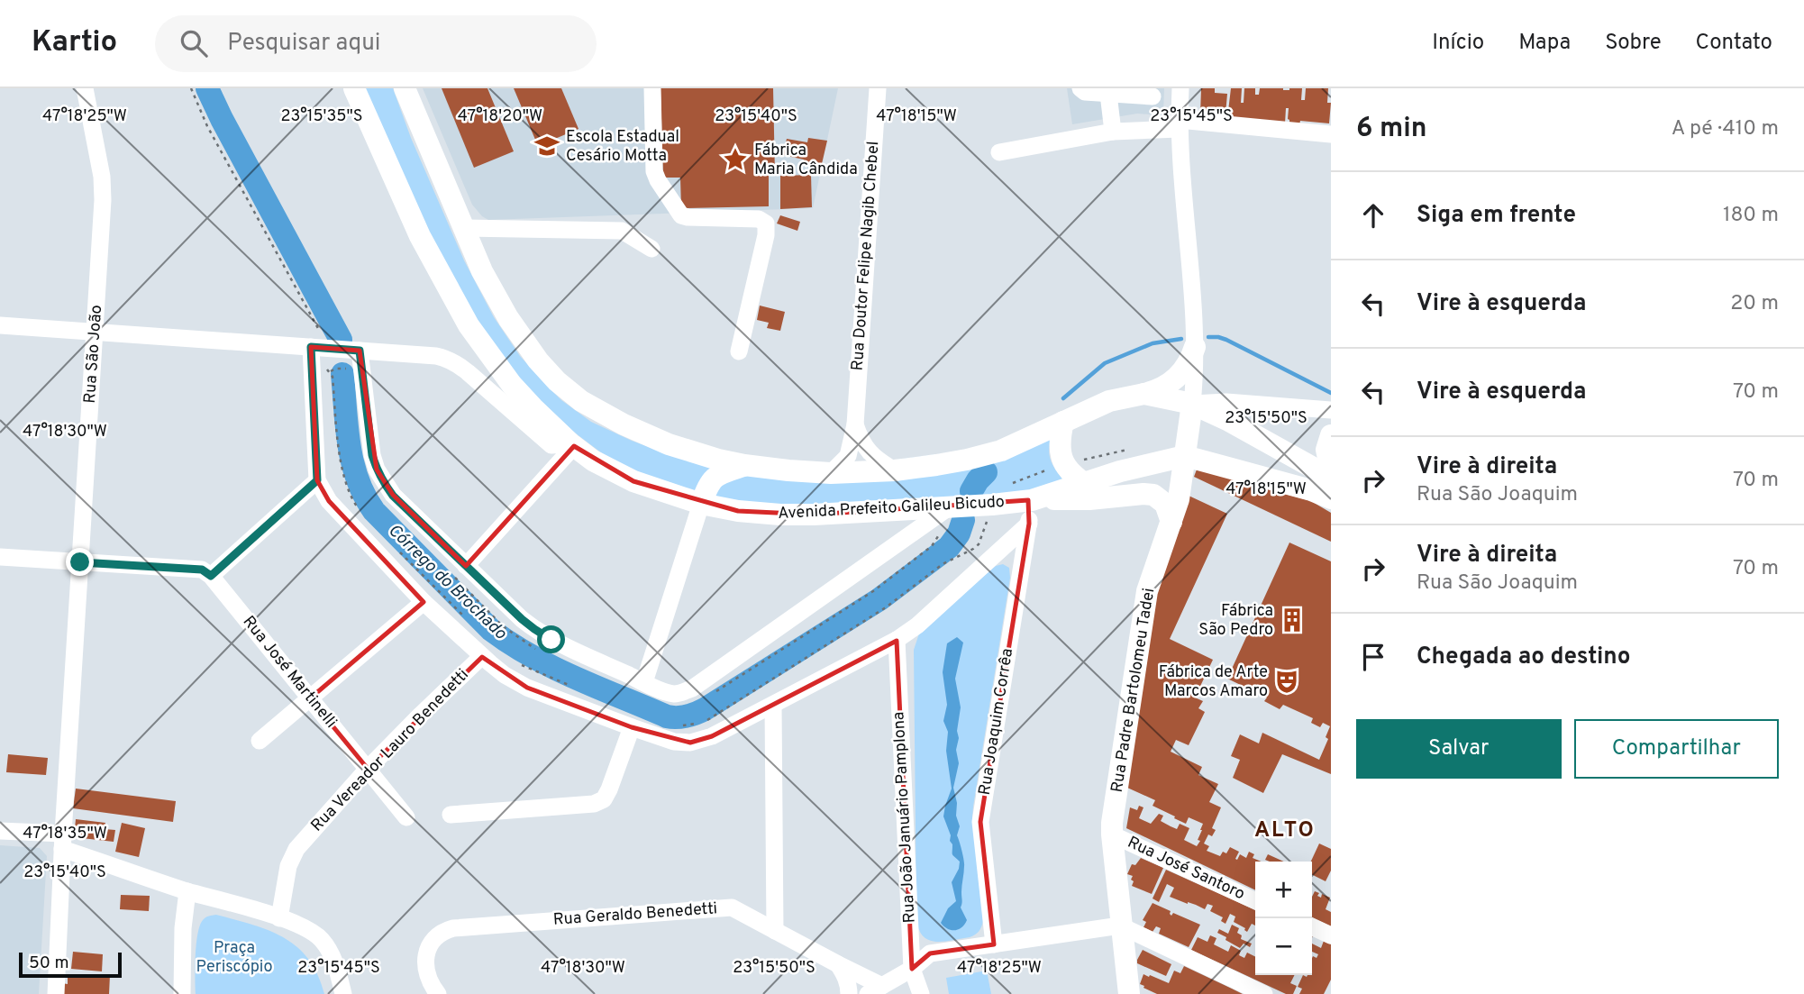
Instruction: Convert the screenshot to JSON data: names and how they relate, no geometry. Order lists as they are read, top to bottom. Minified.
{"streets":{"main road":["Avenida Prefeito Galileu Bicudo","Rua Padre Bartolomeu Tadei"],"street":["Rua Doutor Felipe Nagib Chebel","Rua São João","Rua José Martinelli","Rua Joaquim Corrêa","Rua Vereador Lauro Benedetti","Rua João Januário Pamplona","Rua José Santoro","Rua Geraldo Benedetti"]},"crossings":[["Avenida Prefeito Galileu Bicudo","Rua Padre Bartolomeu Tadei"],["Avenida Prefeito Galileu Bicudo","Rua Joaquim Corrêa"],["Rua José Martinelli","Rua Vereador Lauro Benedetti"],["Rua Padre Bartolomeu Tadei","Rua José Santoro"]],"districts":["ALTO"],"water":["Córrego do Brochado"],"parks":["Praça Periscópio"],"places":{"school or university":["Escola Estadual Cesário Motta"],"place":["Fábrica Maria Cândida"],"building":["Fábrica São Pedro"],"theatre":["Fábrica de Arte Marcos Amaro"]},"scale_bar":"50 m","page":{"header":"Kartio","search":"Pesquisar aqui","nav":["Início","Mapa","Sobre","Contato"],"heading":["6 min","A pé · 410 m"],"list":[["Siga em frente","180 m"],["Vire à esquerda","20 m"],["Vire à esquerda","70 m"],["Vire à direita","Rua São Joaquim","70 m"],["Vire à direita","Rua São Joaquim","70 m"],"Chegada ao destino"],"buttons":["Salvar","Compartilhar"],"map_buttons":["+","−"],"scale":"50 m"},"coordinates":["47°18'25\"W","47°18'20\"W","47°18'15\"W","23°15'35\"S","23°15'40\"S","23°15'45\"S","23°15'50\"S","47°18'30\"W","47°18'35\"W"]}
